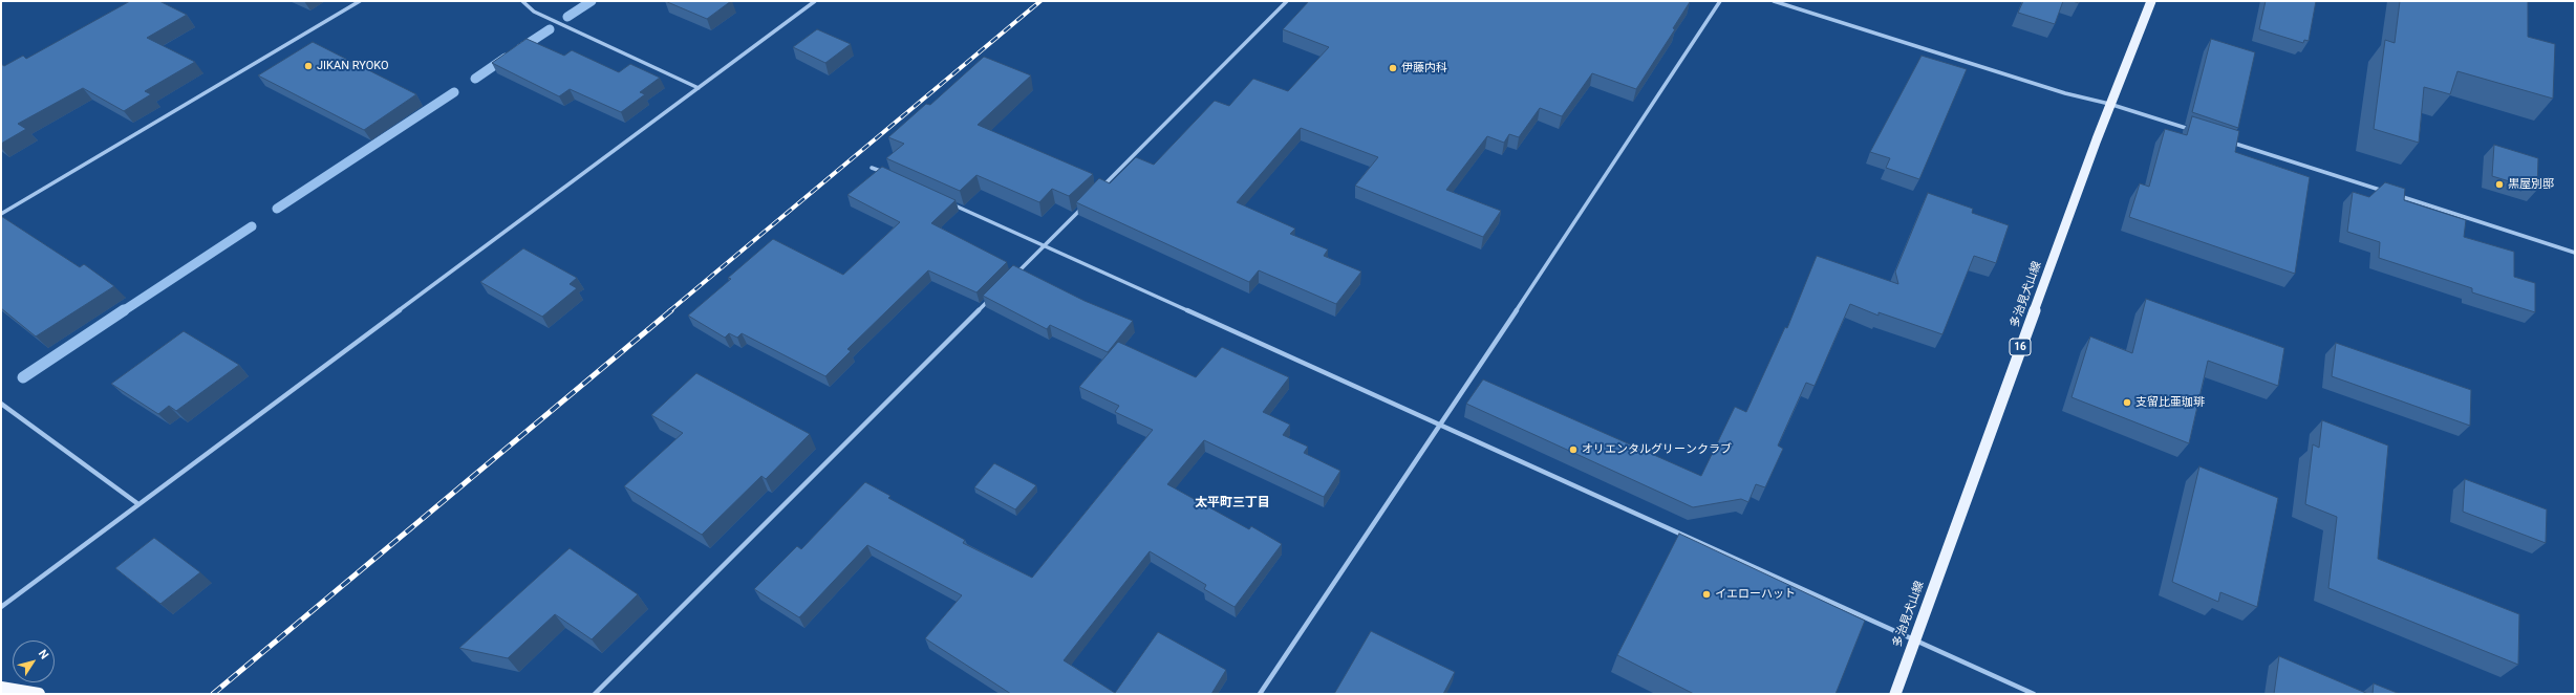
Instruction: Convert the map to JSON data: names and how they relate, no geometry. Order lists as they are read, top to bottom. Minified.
{"streets":{"main road":["多治見犬山線","16"]},"districts":["太平町三丁目"],"places":["JIKAN RYOKO","伊藤内科","黒屋別邸","支留比亜珈琲","オリエンタルグリーンクラブ","イエローハット"],"north":"top right"}
